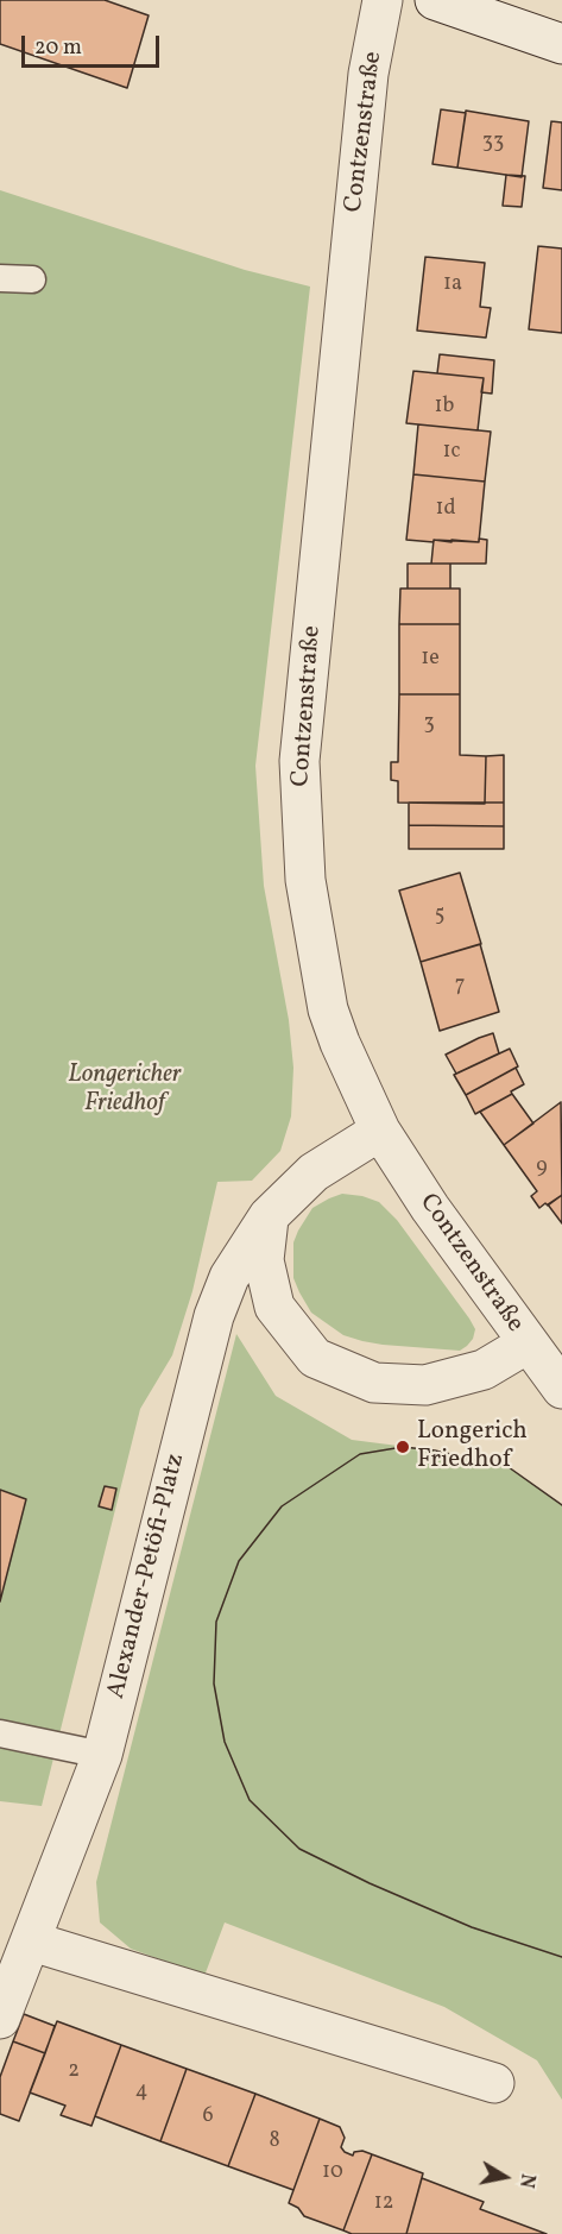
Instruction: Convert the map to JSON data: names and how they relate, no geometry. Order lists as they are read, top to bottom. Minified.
{"streets":{"street":["Contzenstraße","Alexander-Petöfi-Platz"]},"crossings":[["Contzenstraße","Alexander-Petöfi-Platz"]],"parks":["Longericher Friedhof"],"places":["Longerich Friedhof"],"house_numbers":["33","1a","1b","1c","1d","1e","3","5","7","9","2","4","6","8","10","12"],"scale_bar":"20 m","north":"right"}
